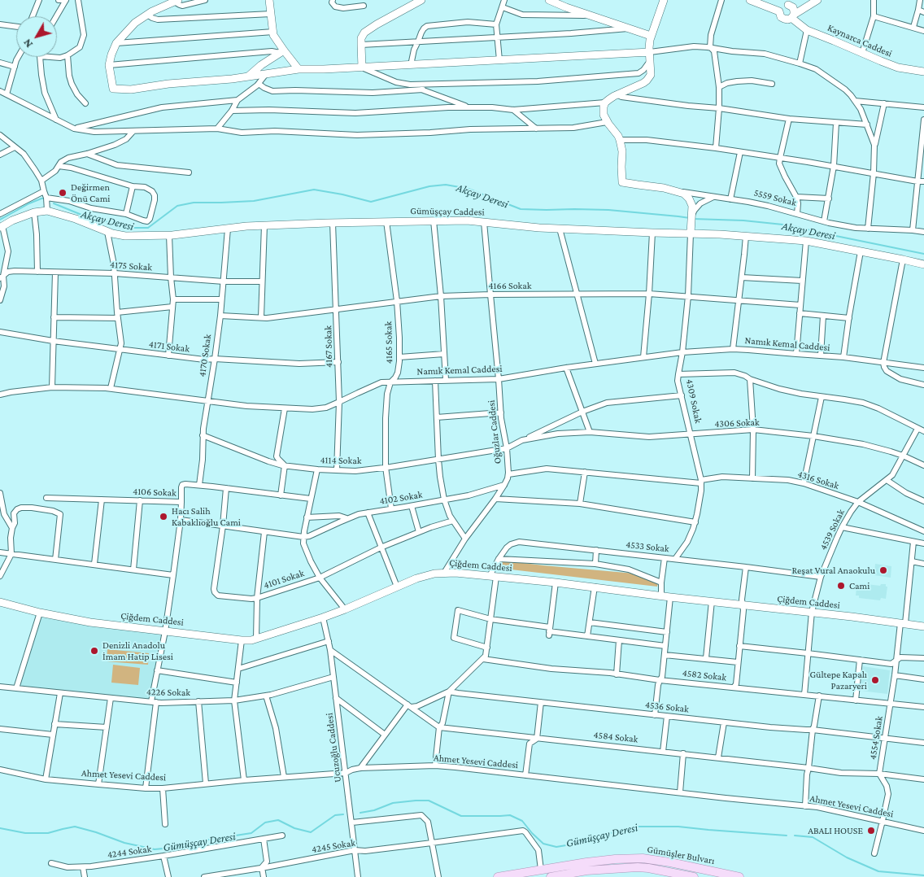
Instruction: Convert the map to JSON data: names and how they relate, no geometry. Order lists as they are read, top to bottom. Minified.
{"streets":{"main road":["Gümüşler Bulvarı"],"street":["Kaynarca Caddesi","5559 Sokak","Gümüşçay Caddesi","4175 Sokak","4166 Sokak","4165 Sokak","Namık Kemal Caddesi","4171 Sokak","4167 Sokak","4170 Sokak","4309 Sokak","4306 Sokak","Oğuzlar Caddesi","4114 Sokak","4316 Sokak","4106 Sokak","4102 Sokak","4539 Sokak","4533 Sokak","Çiğdem Caddesi","4101 Sokak","4582 Sokak","4226 Sokak","4536 Sokak","4584 Sokak","4554 Sokak","Ucuzoğlu Caddesi","Ahmet Yesevi Caddesi","4245 Sokak","4244 Sokak"]},"crossings":[["5559 Sokak","4309 Sokak"],["Gümüşçay Caddesi","4165 Sokak"],["Gümüşçay Caddesi","4167 Sokak"],["Gümüşçay Caddesi","4170 Sokak"],["Gümüşçay Caddesi","4309 Sokak"],["Gümüşçay Caddesi","Oğuzlar Caddesi"],["4175 Sokak","4170 Sokak"],["4166 Sokak","4165 Sokak"],["4166 Sokak","4167 Sokak"],["4166 Sokak","4170 Sokak"],["4166 Sokak","4309 Sokak"],["4166 Sokak","Oğuzlar Caddesi"],["4165 Sokak","Namık Kemal Caddesi"],["4165 Sokak","4114 Sokak"],["4165 Sokak","4102 Sokak"],["Namık Kemal Caddesi","4167 Sokak"],["Namık Kemal Caddesi","4170 Sokak"],["Namık Kemal Caddesi","4309 Sokak"],["Namık Kemal Caddesi","Oğuzlar Caddesi"],["4171 Sokak","4167 Sokak"],["4171 Sokak","4170 Sokak"],["4167 Sokak","4114 Sokak"],["4170 Sokak","4114 Sokak"],["4309 Sokak","4306 Sokak"],["4309 Sokak","4114 Sokak"],["4309 Sokak","4316 Sokak"],["4309 Sokak","4533 Sokak"],["4306 Sokak","4114 Sokak"],["4306 Sokak","4539 Sokak"],["Oğuzlar Caddesi","4114 Sokak"],["Oğuzlar Caddesi","4316 Sokak"],["Oğuzlar Caddesi","4102 Sokak"],["Oğuzlar Caddesi","Çiğdem Caddesi"],["4316 Sokak","4539 Sokak"],["4106 Sokak","Çiğdem Caddesi"],["4106 Sokak","4226 Sokak"],["4106 Sokak","Ahmet Yesevi Caddesi"],["4539 Sokak","4533 Sokak"],["4539 Sokak","Çiğdem Caddesi"],["4539 Sokak","4582 Sokak"],["4533 Sokak","Çiğdem Caddesi"],["4533 Sokak","4582 Sokak"],["Çiğdem Caddesi","4554 Sokak"],["Çiğdem Caddesi","Ucuzoğlu Caddesi"],["4582 Sokak","4554 Sokak"],["4226 Sokak","Ucuzoğlu Caddesi"],["4536 Sokak","4554 Sokak"],["4584 Sokak","4554 Sokak"],["4584 Sokak","Ucuzoğlu Caddesi"],["4554 Sokak","Ahmet Yesevi Caddesi"],["Ucuzoğlu Caddesi","Ahmet Yesevi Caddesi"],["Ucuzoğlu Caddesi","4245 Sokak"],["4245 Sokak","Gümüşler Bulvarı"]],"water":["Akçay Deresi","Gümüşçay Deresi"],"places":["Değirmen Önü Cami","Hacı Salih Kabaklıoğlu Cami","Reşat Vural Anaokulu","Cami","Denizli Anadolu İmam Hatip Lisesi","Gültepe Kapalı Pazaryeri","ABALI HOUSE"],"north":"bottom left"}
